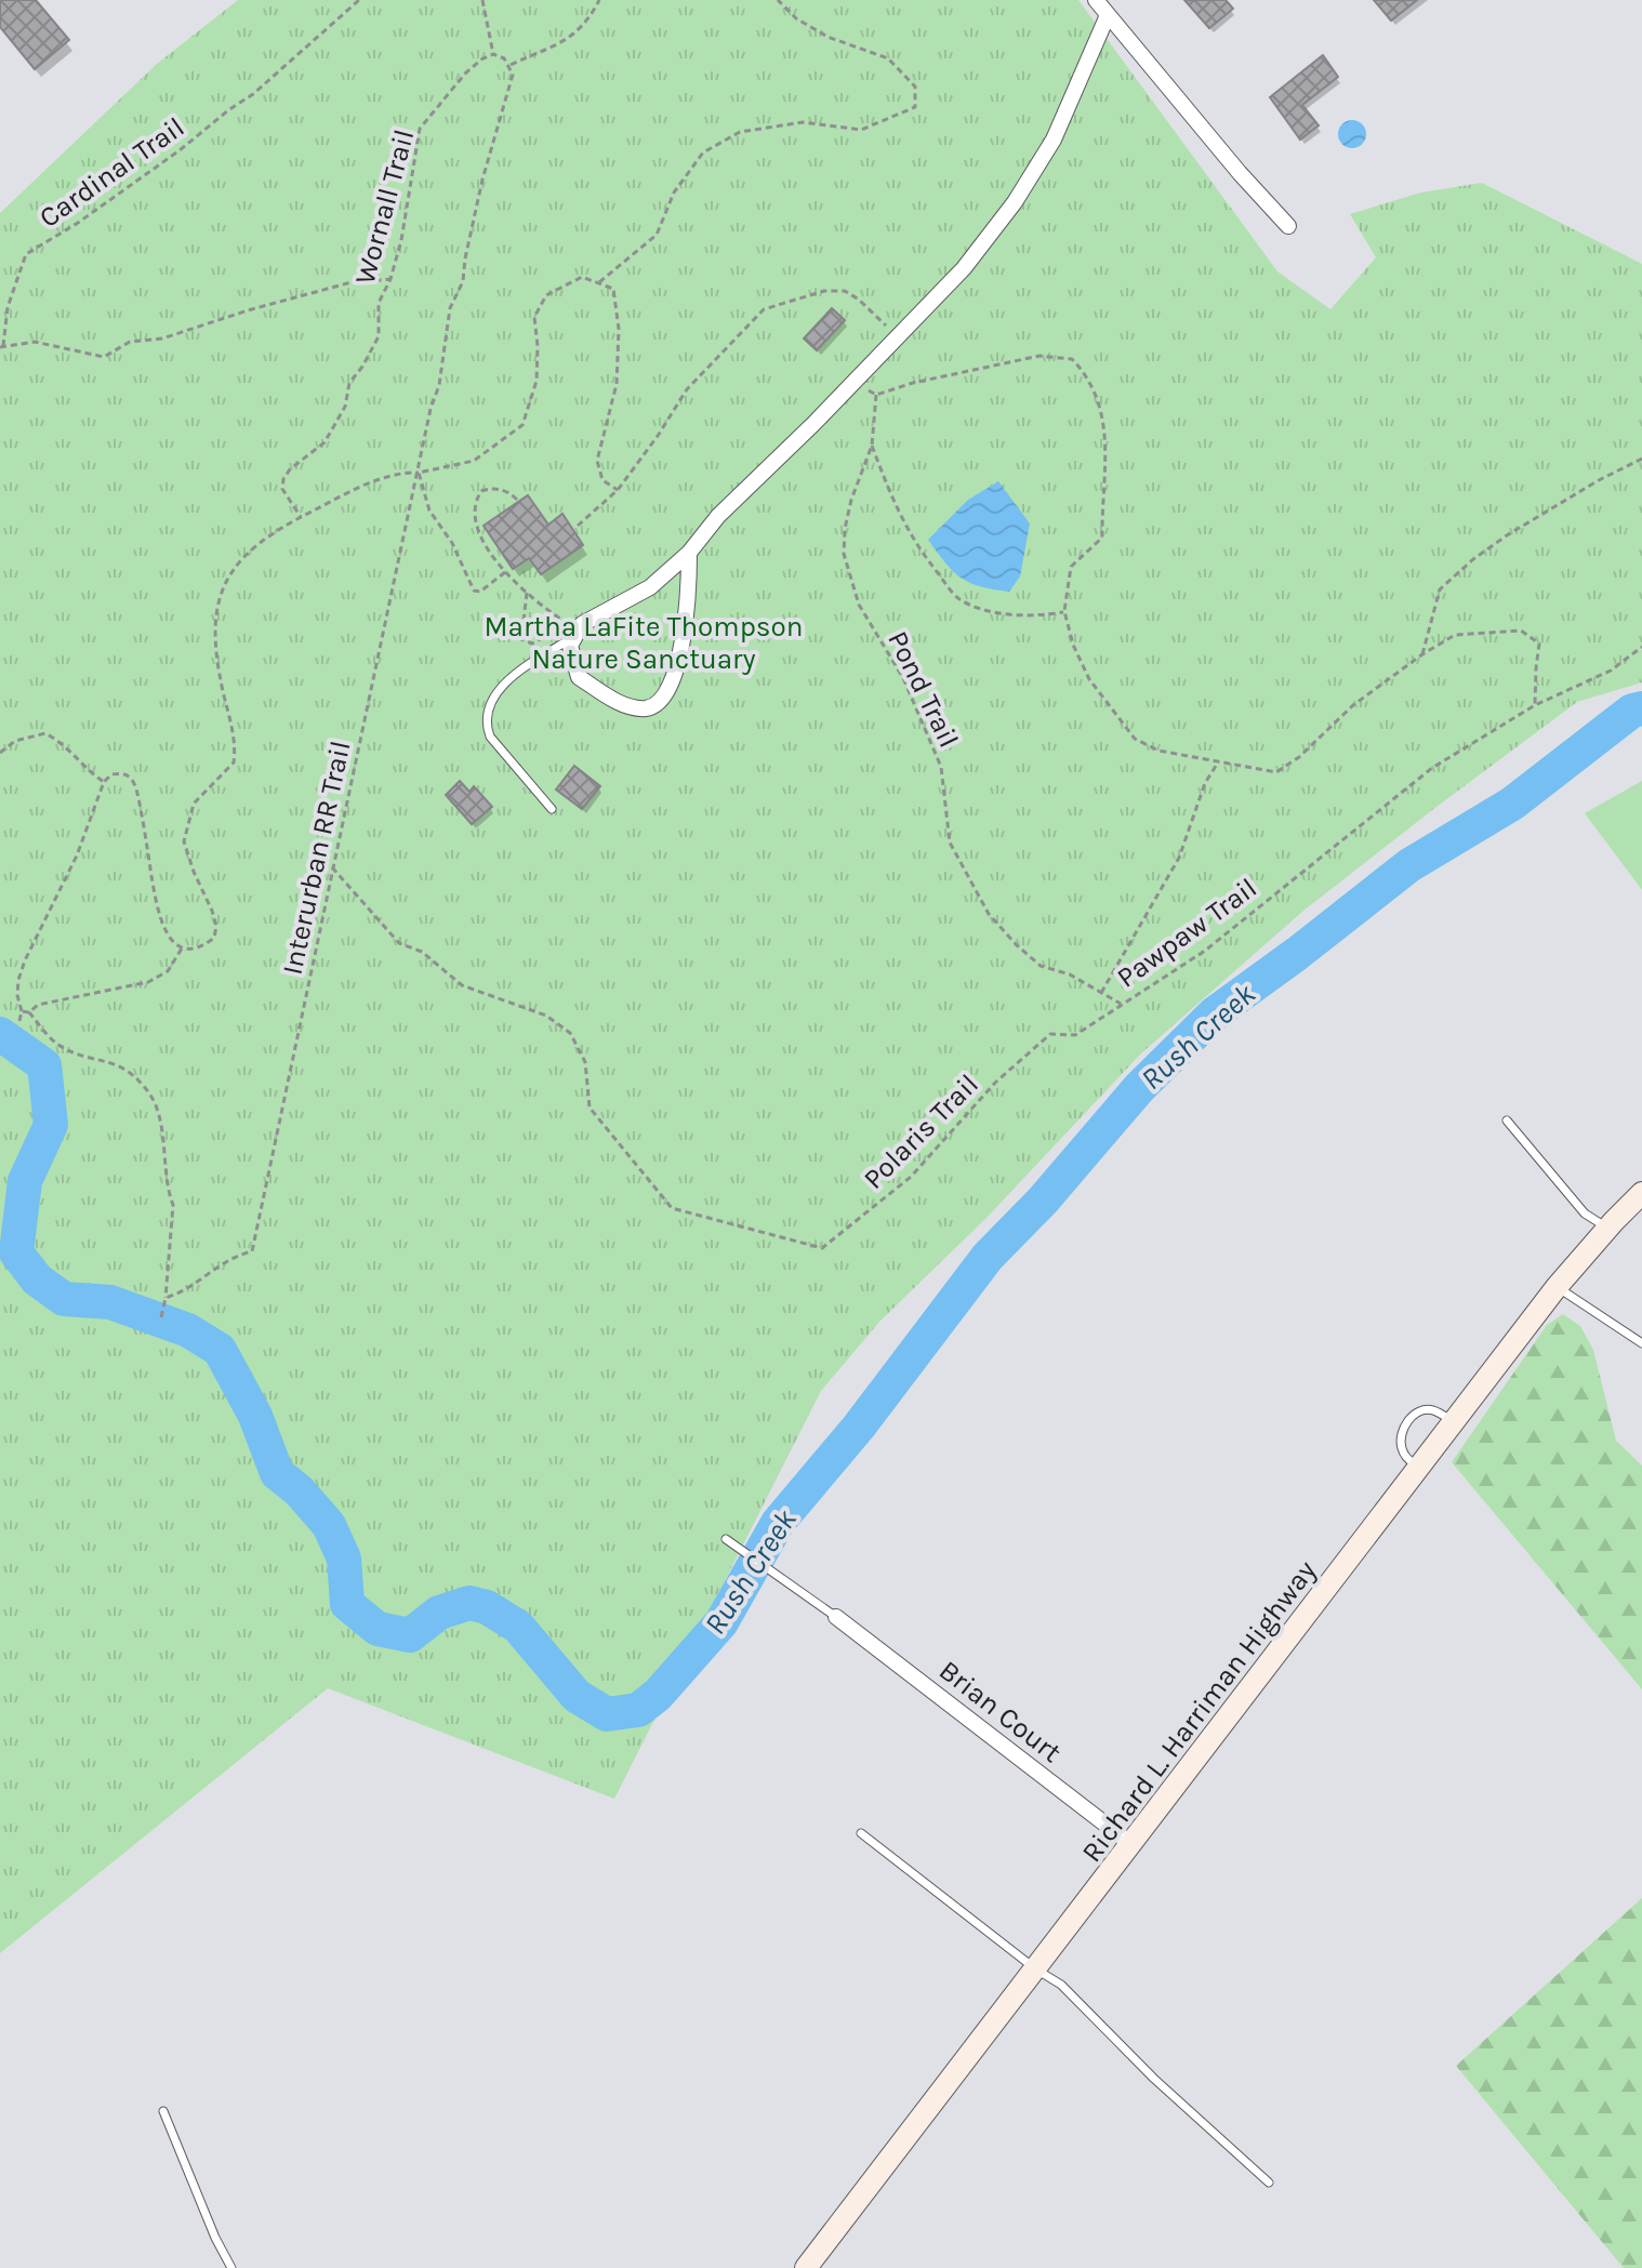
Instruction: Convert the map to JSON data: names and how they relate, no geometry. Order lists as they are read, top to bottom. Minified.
{"streets":{"street":["Brian Court","Richard L. Harriman Highway"],"path":["Cardinal Trail","Wornall Trail","Pond Trail","Interurban RR Trail","Pawpaw Trail","Polaris Trail"]},"crossings":[["Cardinal Trail","Wornall Trail"],["Pond Trail","Pawpaw Trail"],["Interurban RR Trail","Polaris Trail"],["Pawpaw Trail","Polaris Trail"],["Brian Court","Richard L. Harriman Highway"]],"water":["Rush Creek"],"parks":["Martha LaFite Thompson Nature Sanctuary"]}
